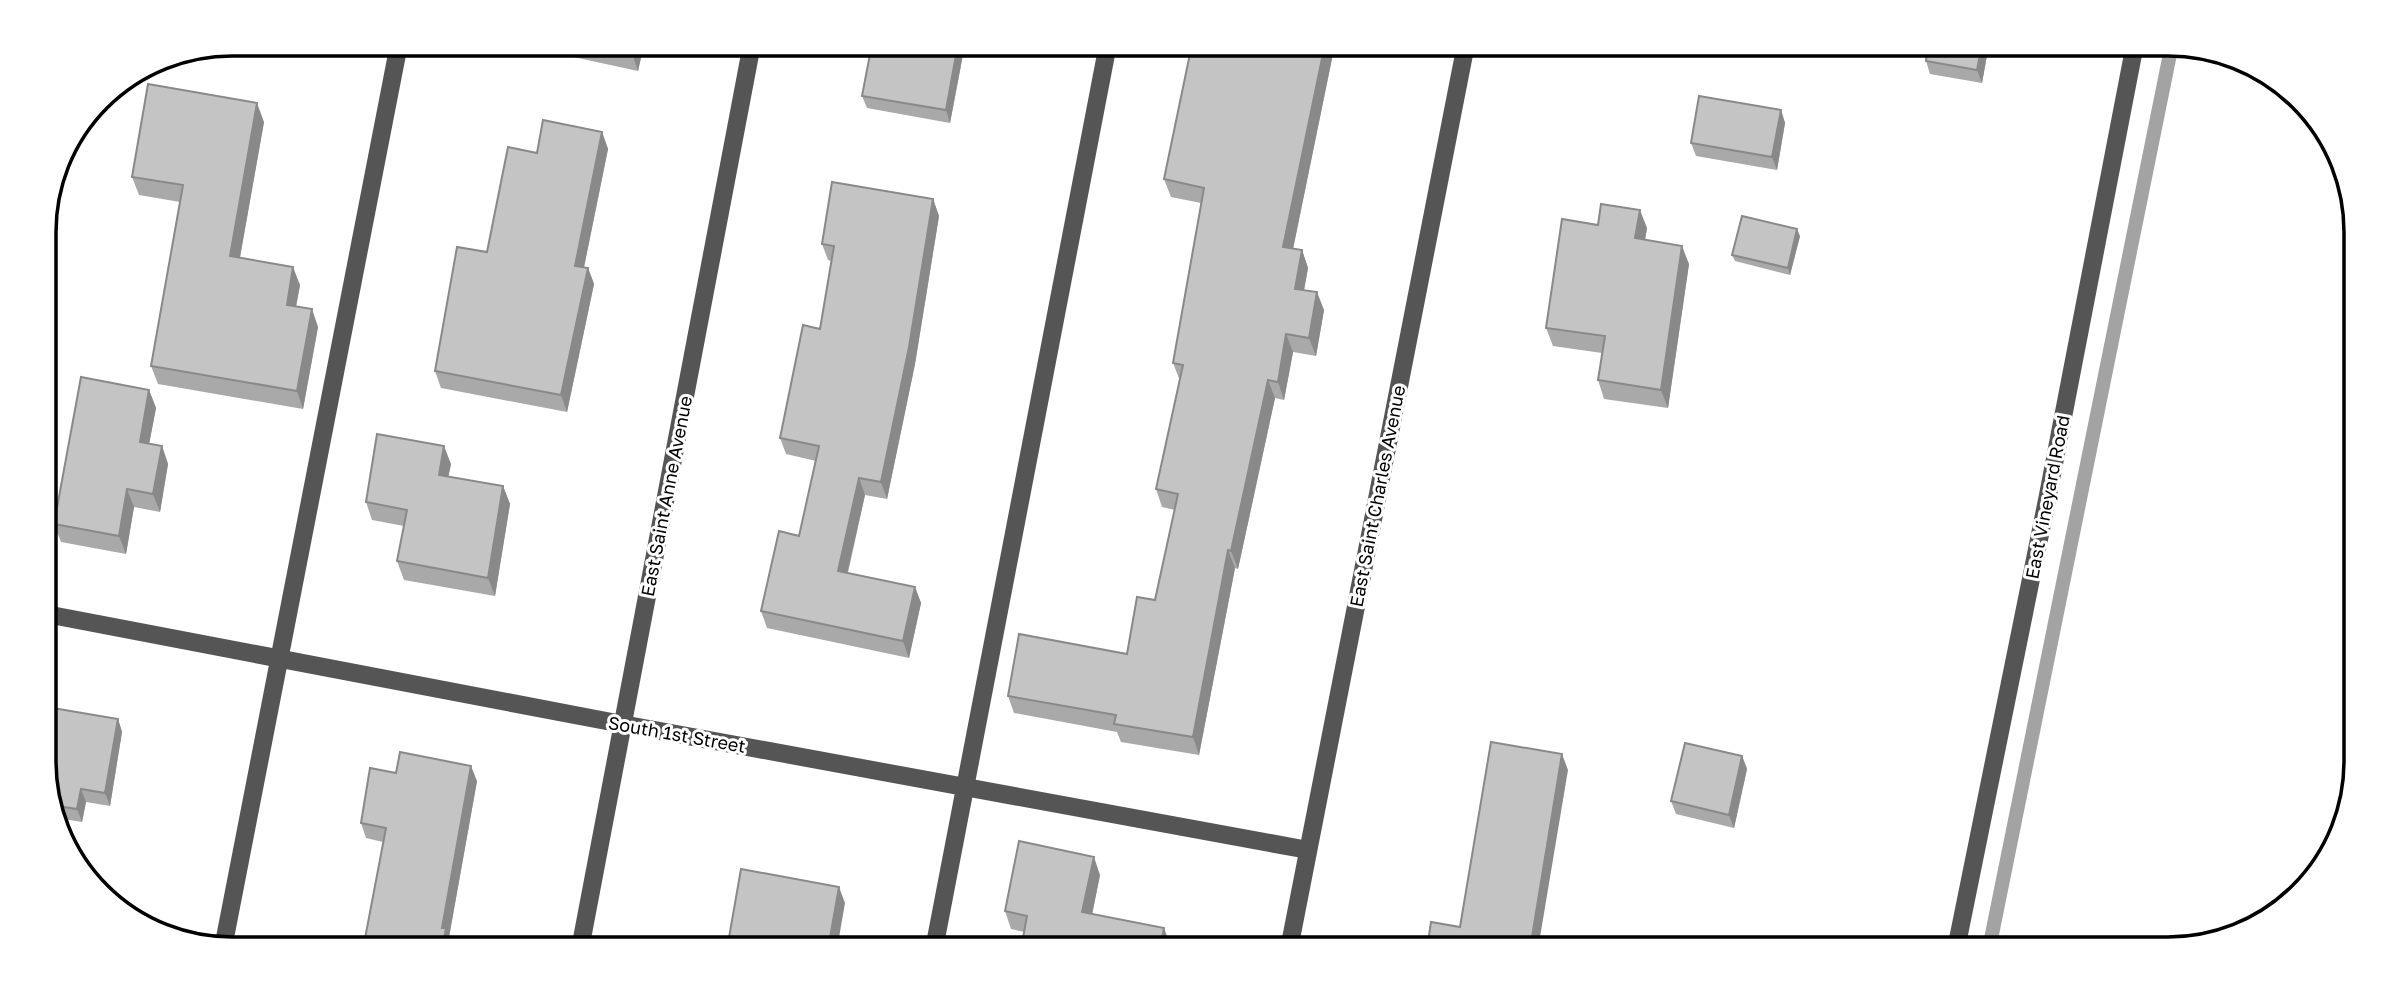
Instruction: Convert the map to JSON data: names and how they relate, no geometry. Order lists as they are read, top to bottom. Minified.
{"streets":{"street":["East Saint Anne Avenue","East Saint Charles Avenue","East Vineyard Road","South 1st Street"]},"crossings":[["East Saint Anne Avenue","South 1st Street"],["East Saint Charles Avenue","South 1st Street"]]}
